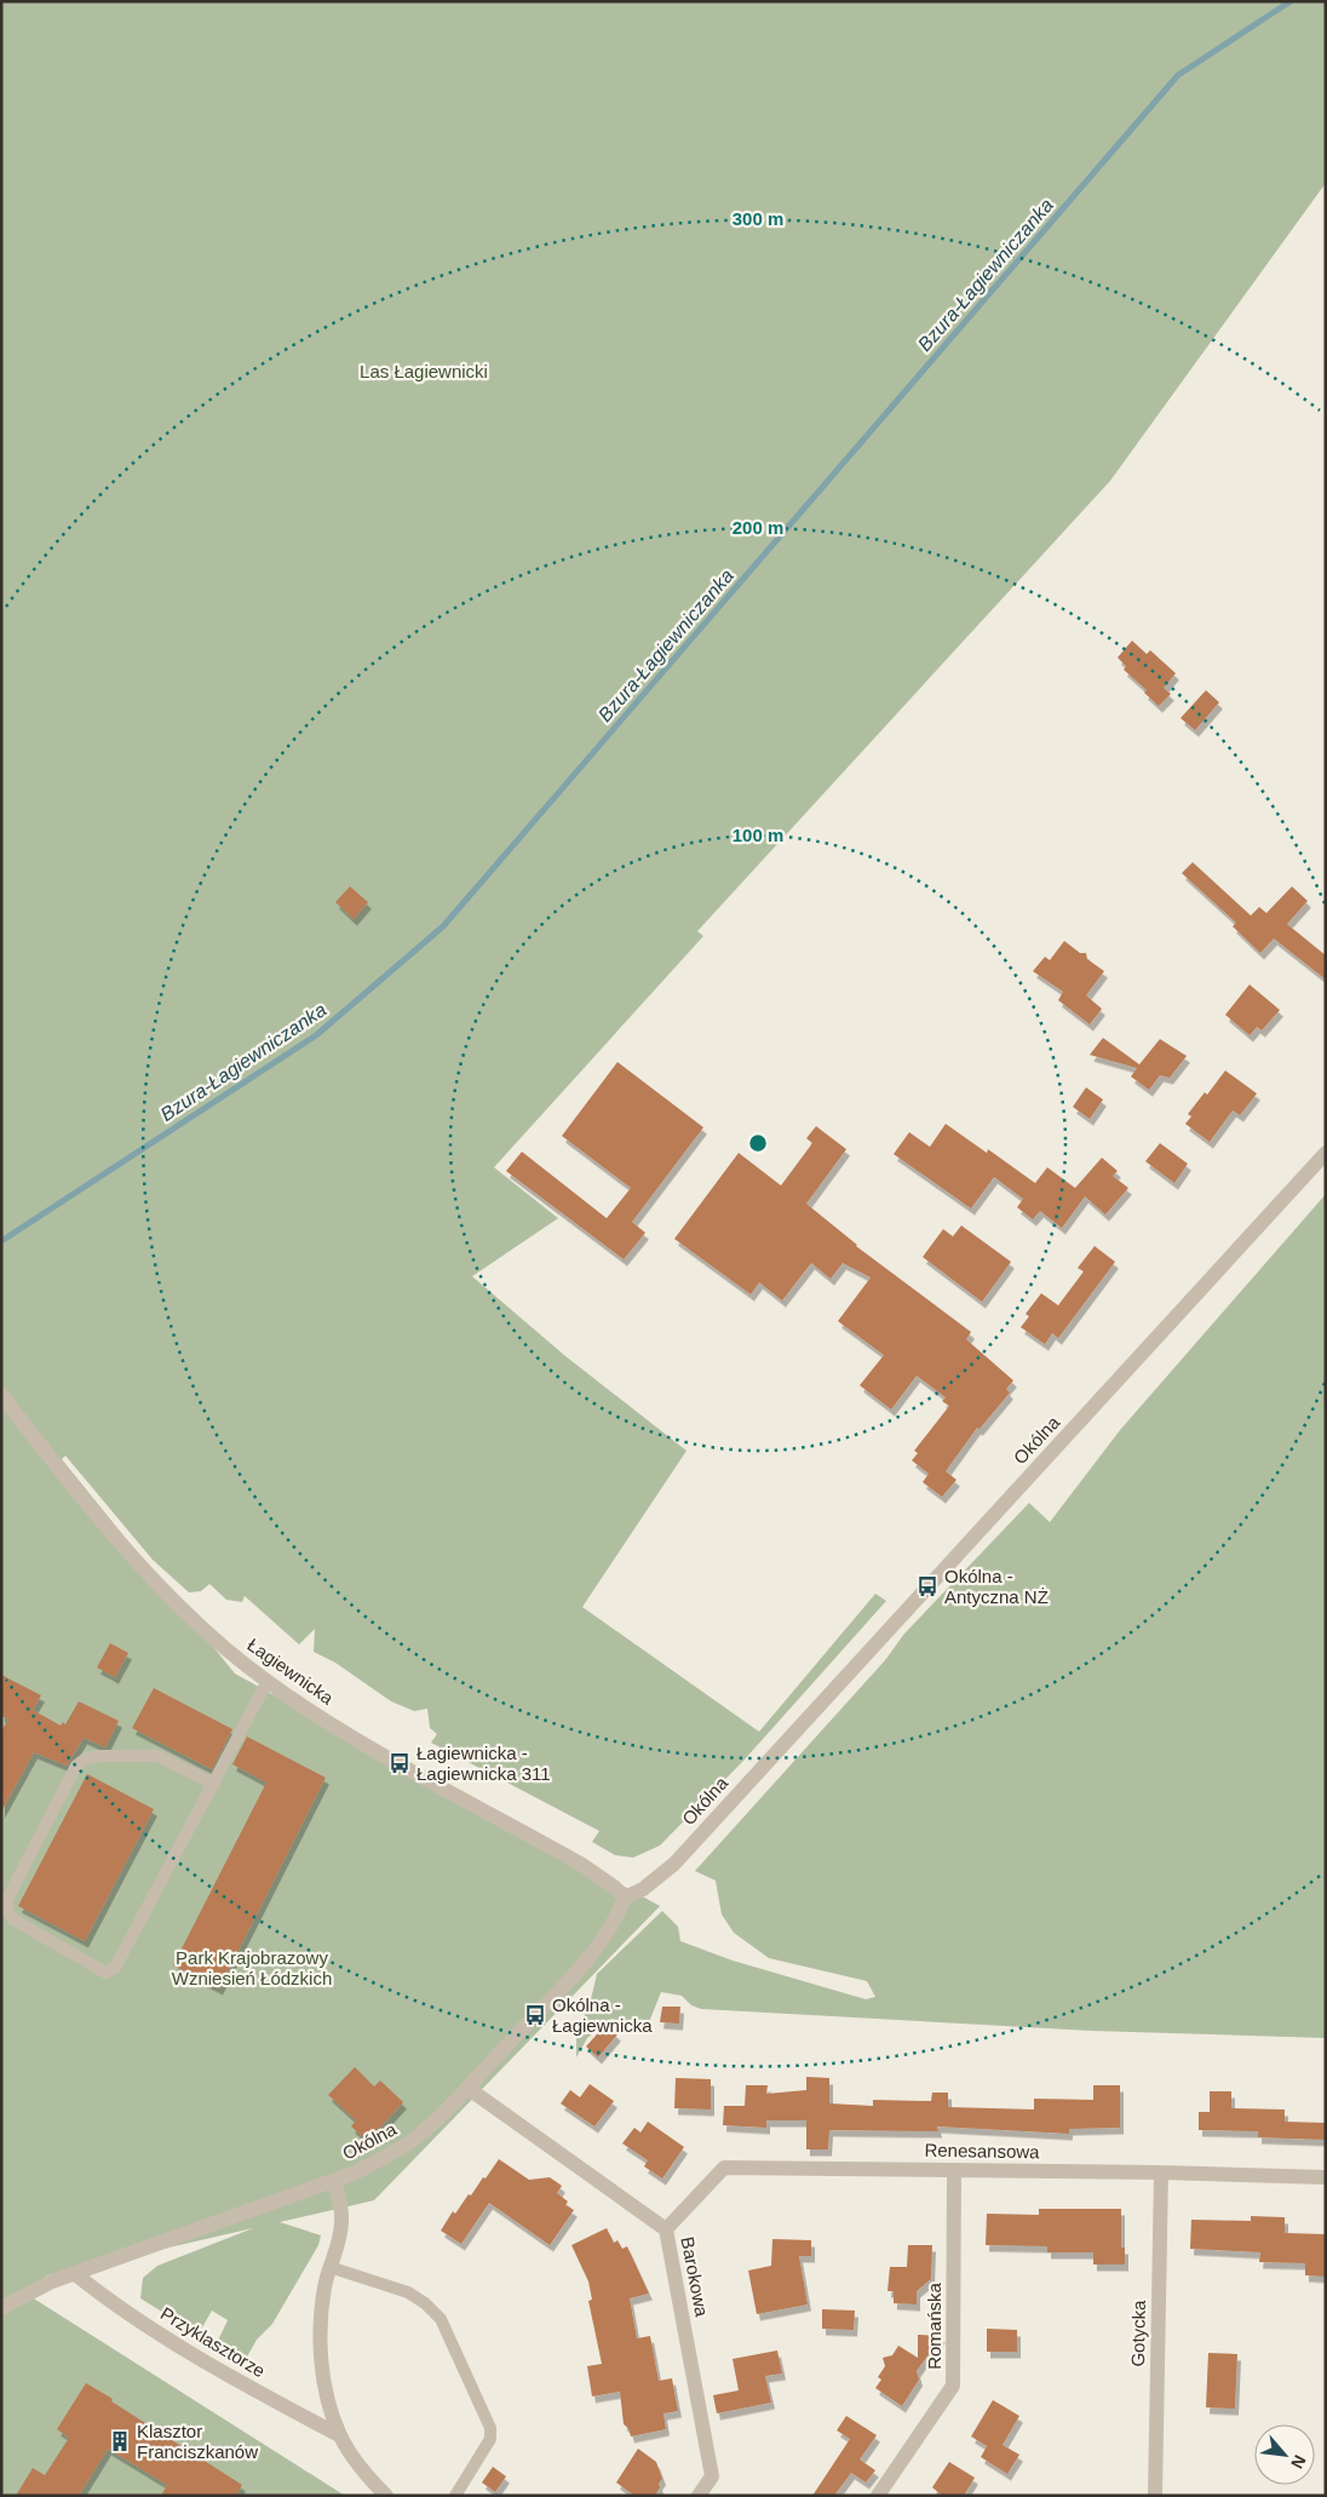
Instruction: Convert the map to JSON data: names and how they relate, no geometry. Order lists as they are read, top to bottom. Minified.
{"streets":{"street":["Okólna","Łagiewnicka","Renesansowa","Barokowa","Romańska","Gotycka","Przyklasztorze"]},"crossings":[["Okólna","Łagiewnicka"],["Okólna","Barokowa"],["Okólna","Przyklasztorze"],["Renesansowa","Barokowa"],["Renesansowa","Romańska"],["Renesansowa","Gotycka"]],"water":["Bzura-Łagiewniczanka"],"parks":["Las Łagiewnicki","Park Krajobrazowy Wzniesień Łódzkich"],"places":{"bus stop":["Okólna - Antyczna NŻ","Łagiewnicka - Łagiewnicka 311","Okólna - Łagiewnicka"],"building":["Klasztor Franciszkanów"]},"north":"bottom right","rings":["300 m","200 m","100 m"]}
